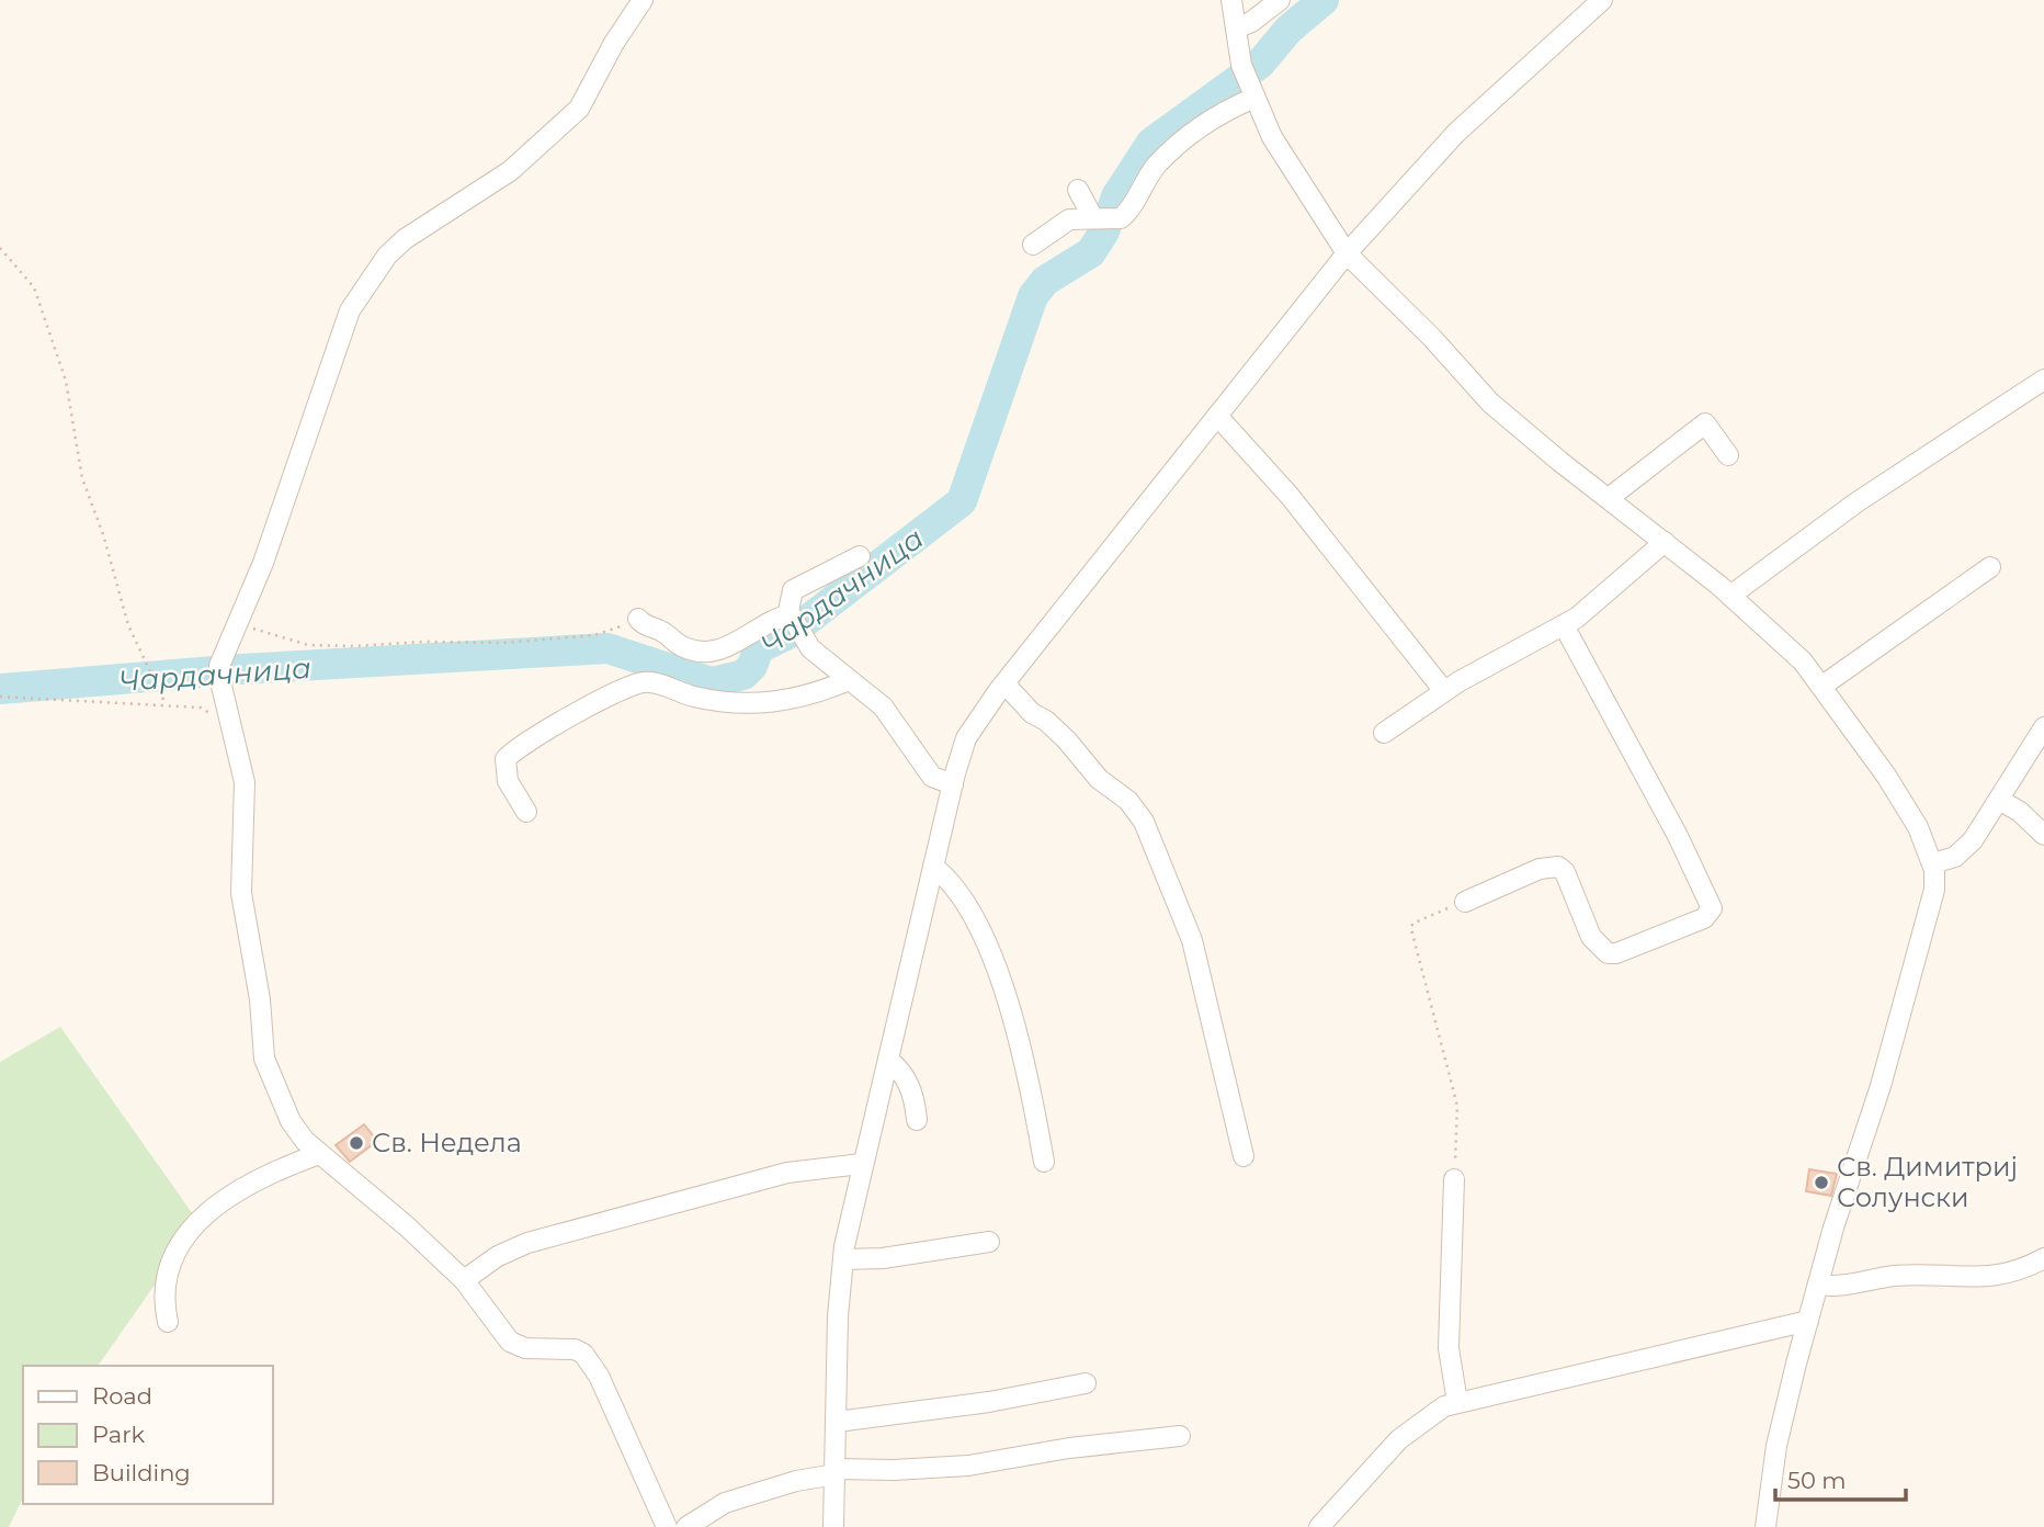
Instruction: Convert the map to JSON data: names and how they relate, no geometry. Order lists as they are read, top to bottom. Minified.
{"water":["Чардачница"],"places":["Св. Недела","Св. Димитриј Солунски"],"legend":["Road","Park","Building"],"scale_bar":"50 m"}
